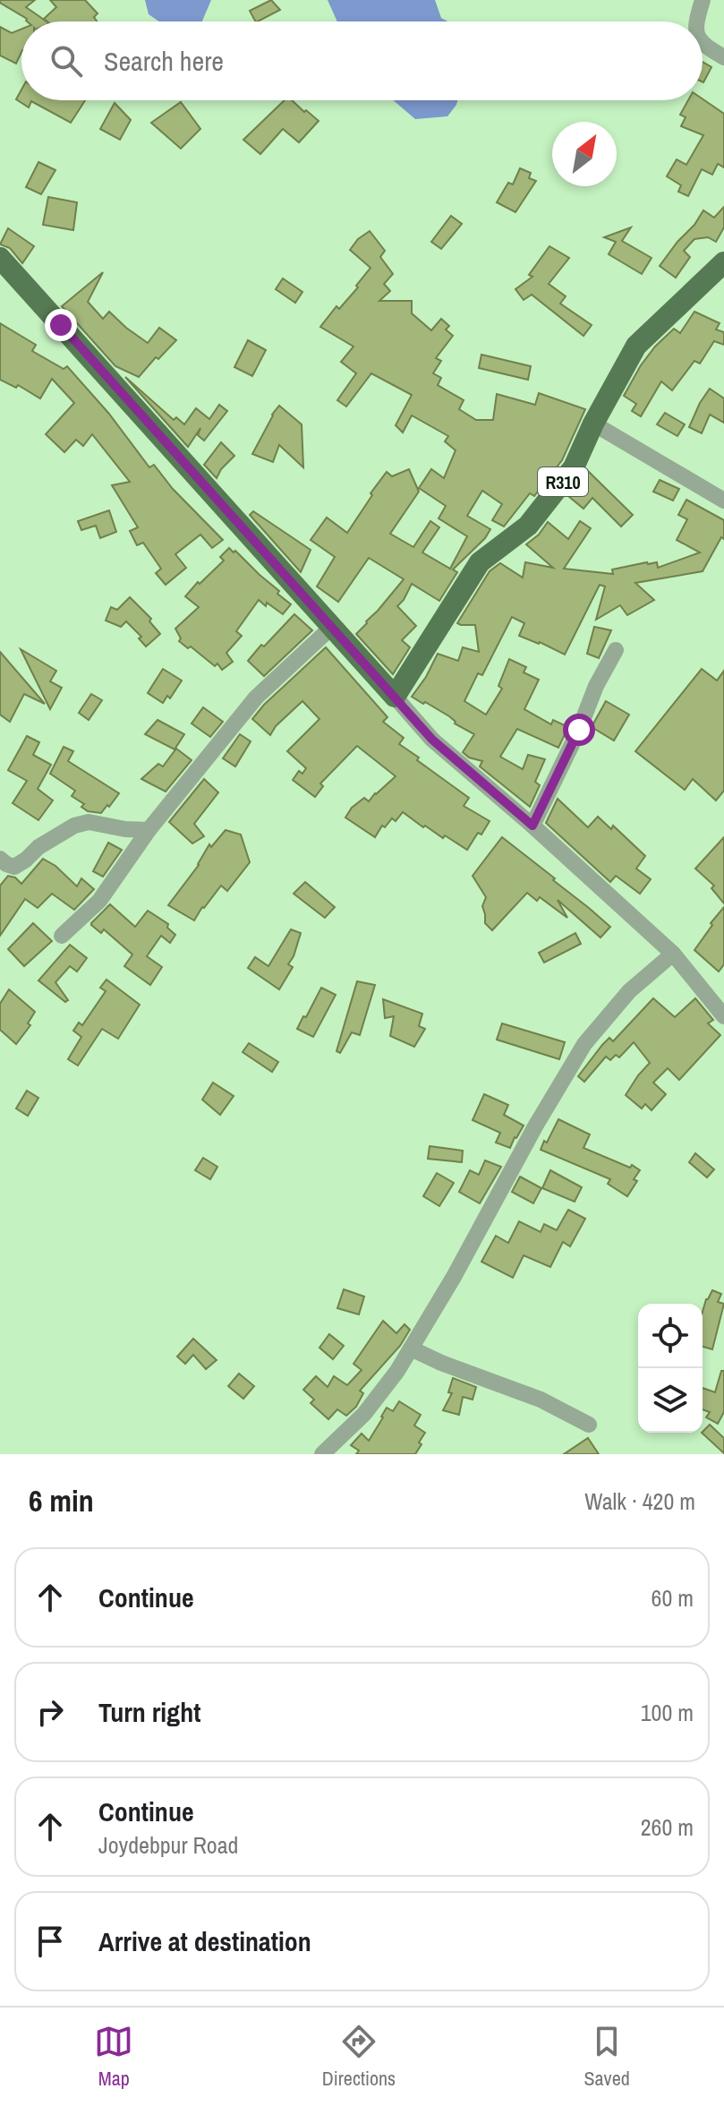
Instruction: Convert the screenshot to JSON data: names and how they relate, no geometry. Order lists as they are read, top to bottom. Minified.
{"streets":{"main road":["R310"]},"north":"top right","page":{"search":"Search here","heading":["6 min","Walk · 420 m"],"list":[["Continue","60 m"],["Turn right","100 m"],["Continue","Joydebpur Road","260 m"],"Arrive at destination"],"nav":["Map","Directions","Saved"]}}
